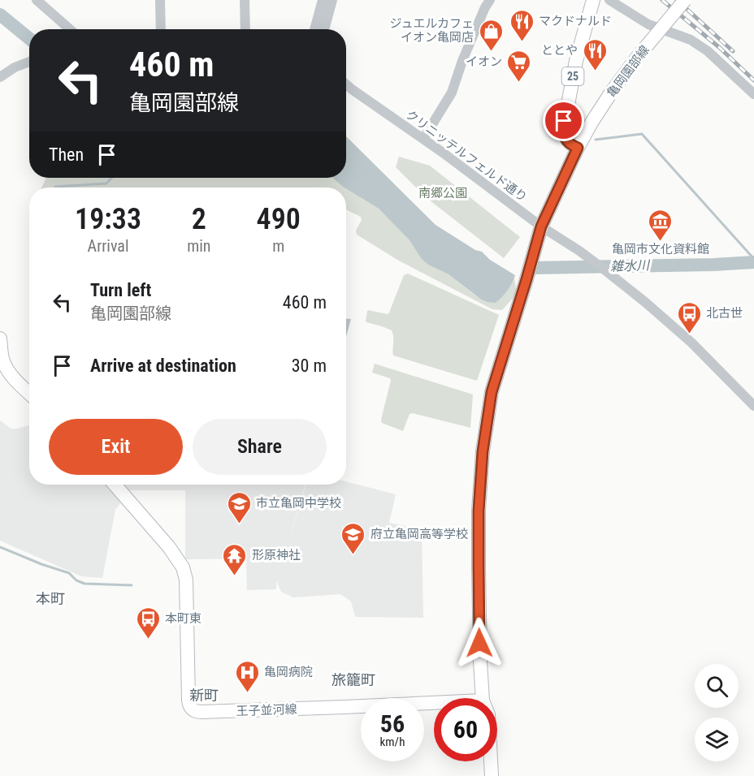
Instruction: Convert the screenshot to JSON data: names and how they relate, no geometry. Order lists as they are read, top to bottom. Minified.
{"streets":{"main road":["亀岡園部線","25","王子並河線"],"street":["クリニッテルフェルド通り"]},"crossings":[["亀岡園部線","25"],["亀岡園部線","クリニッテルフェルド通り"]],"districts":["本町","旅籠町","新町"],"water":["雑水川"],"parks":["南郷公園"],"places":{"restaurant":["マクドナルド","ととや"],"shop":["ジュエルカフェ イオン亀岡店"],"supermarket":["イオン"],"museum":["亀岡市文化資料館"],"bus stop":["北古世","本町東"],"school or university":["市立亀岡中学校","府立亀岡高等学校"],"temple":["形原神社"],"hospital":["亀岡病院"]},"page":{"turn":["460 m","亀岡園部線"],"then":"Then","eta":["19:33","Arrival","2","min","490","m"],"list":[{"name":"Turn left","note":"亀岡園部線","value":"460 m"},{"name":"Arrive at destination","value":"30 m"}],"buttons":["Exit","Share"],"speed":"56 km/h","limit":"60"}}
